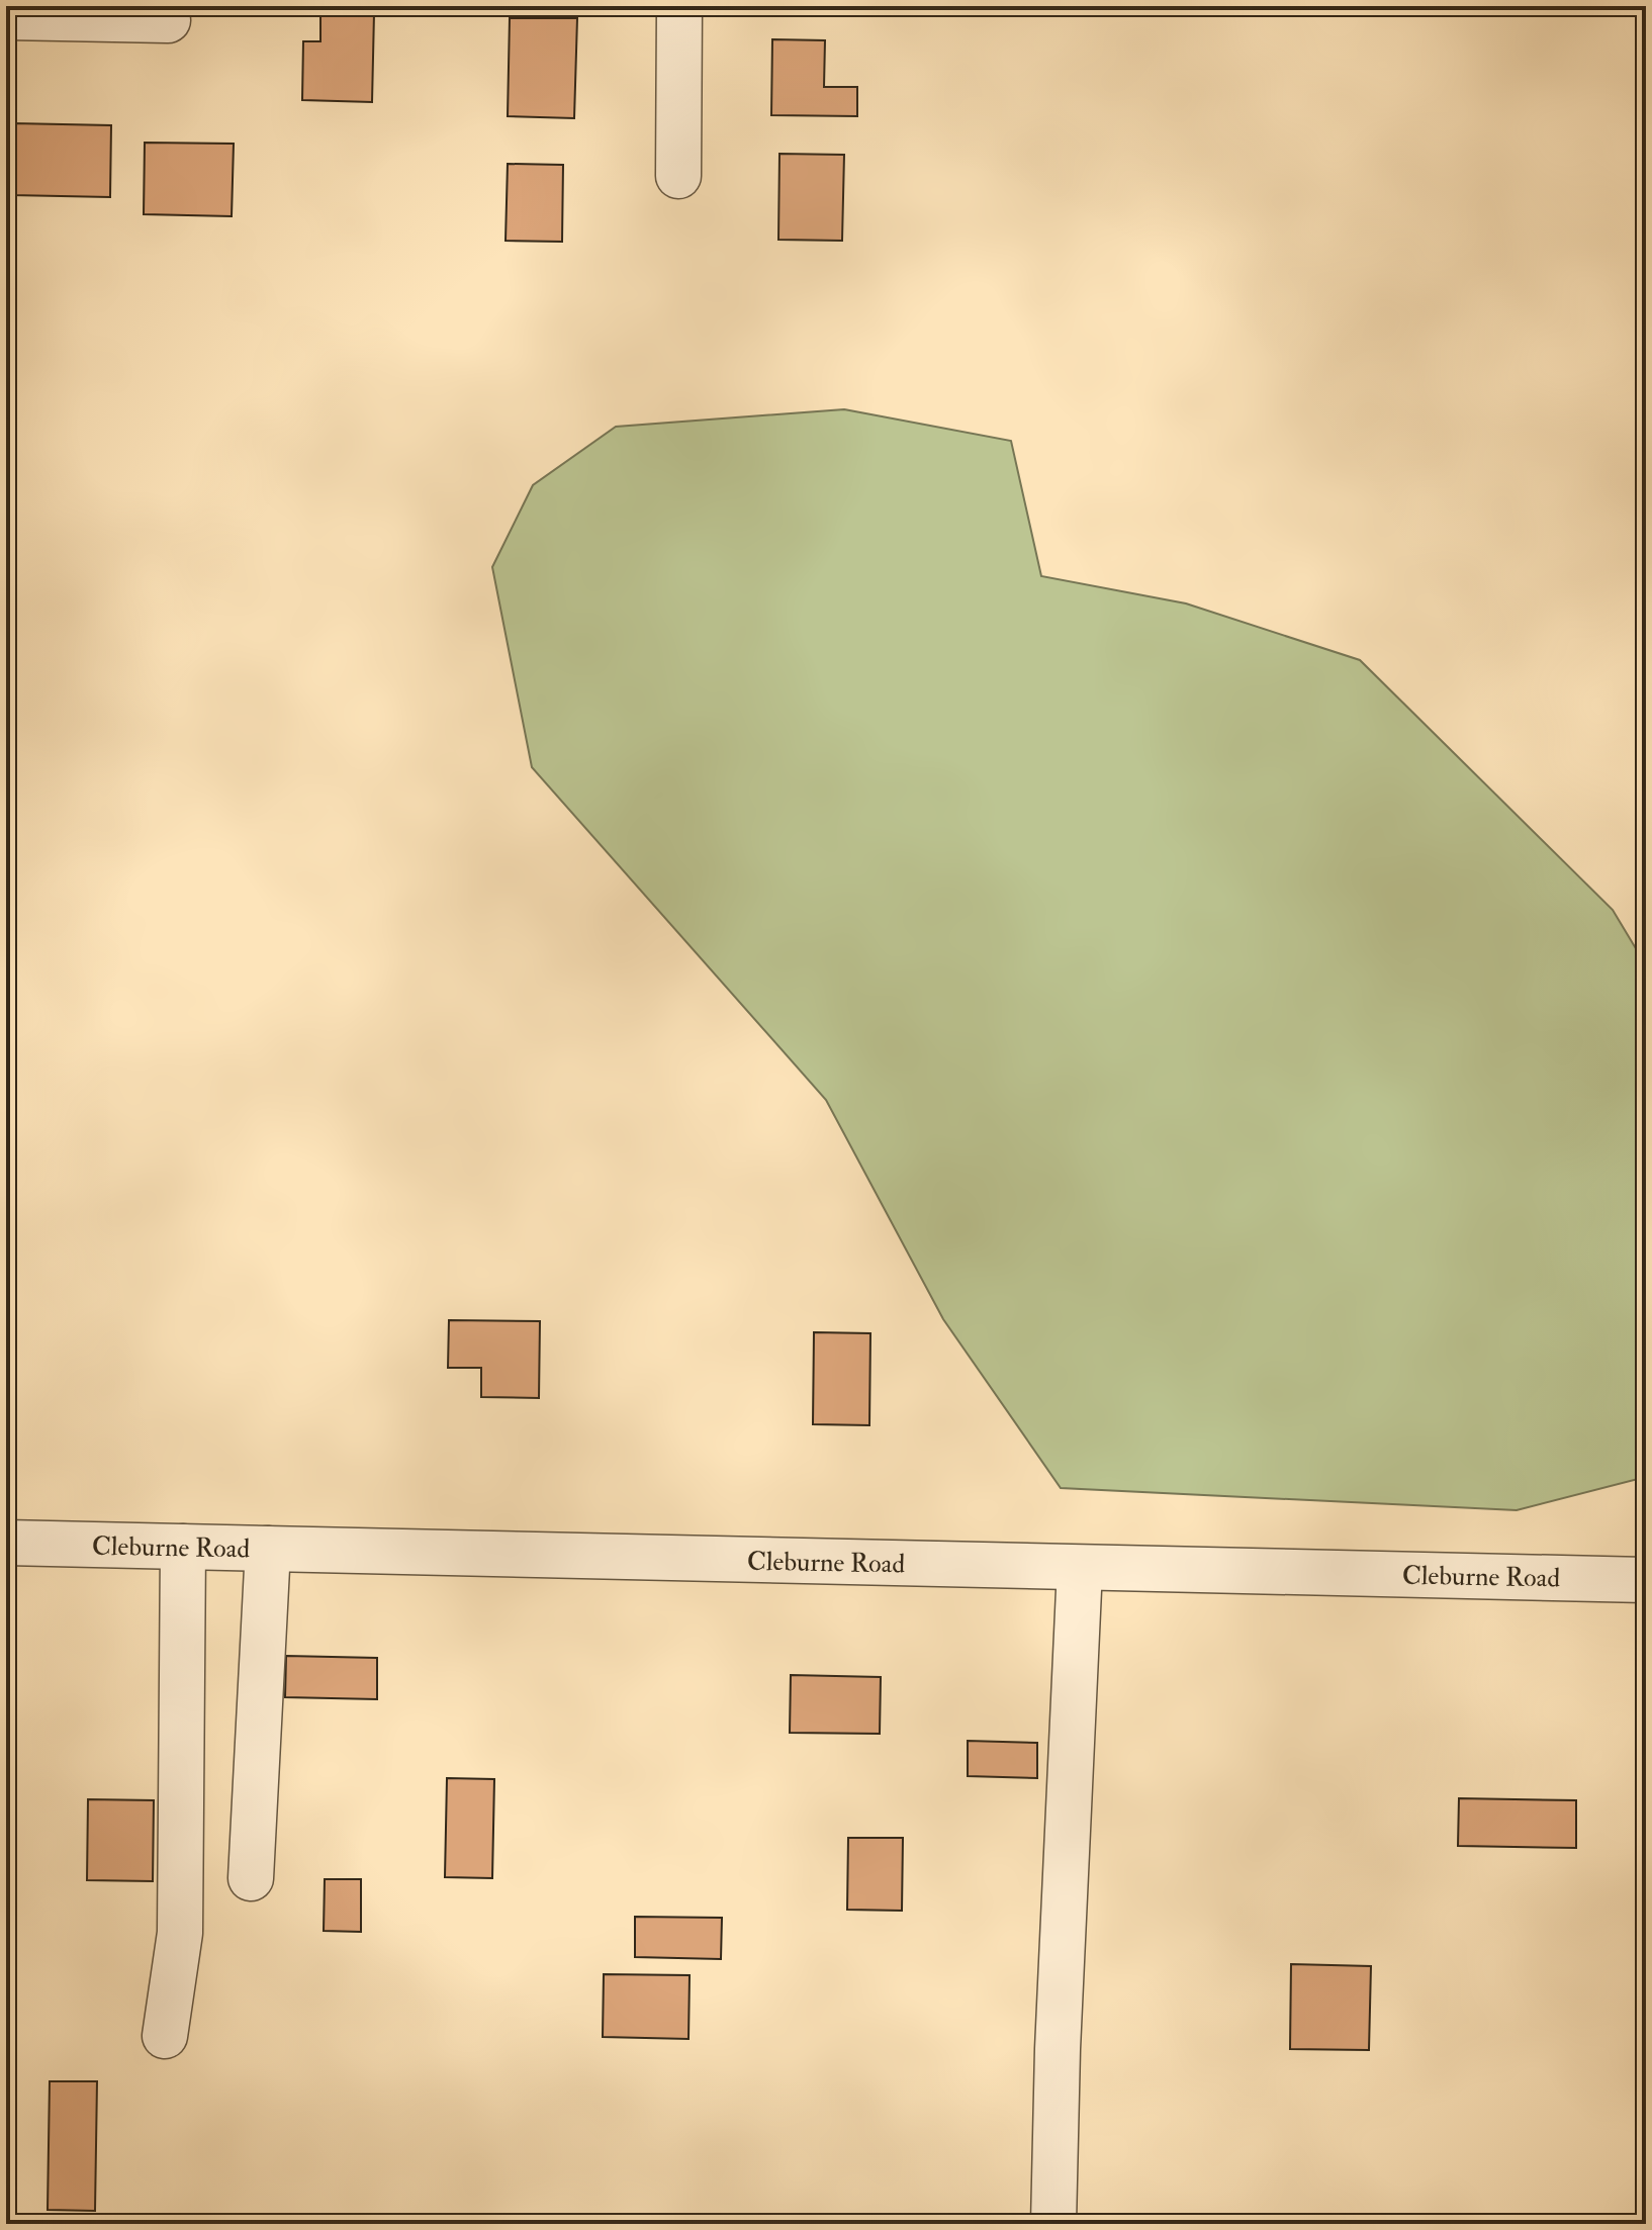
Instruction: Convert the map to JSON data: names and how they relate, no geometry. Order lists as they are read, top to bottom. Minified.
{"streets":{"street":["Cleburne Road"]}}
